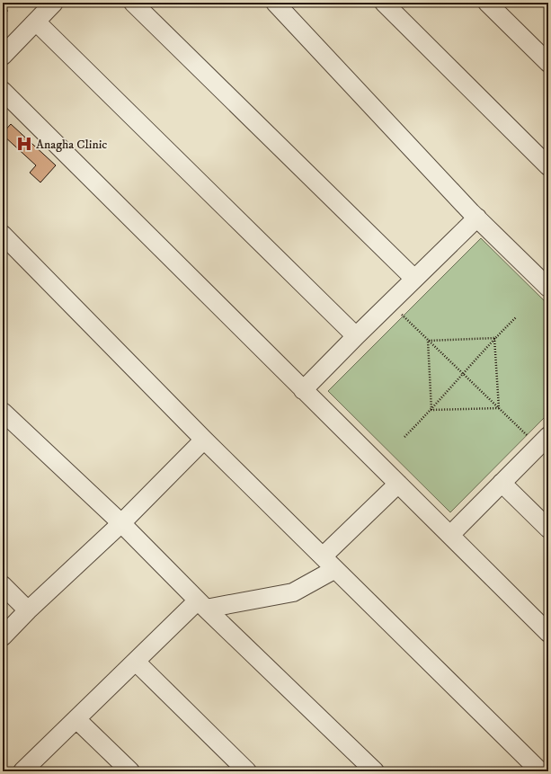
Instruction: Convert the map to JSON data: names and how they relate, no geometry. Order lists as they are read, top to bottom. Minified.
{"places":{"hospital":["Anagha Clinic"]}}
